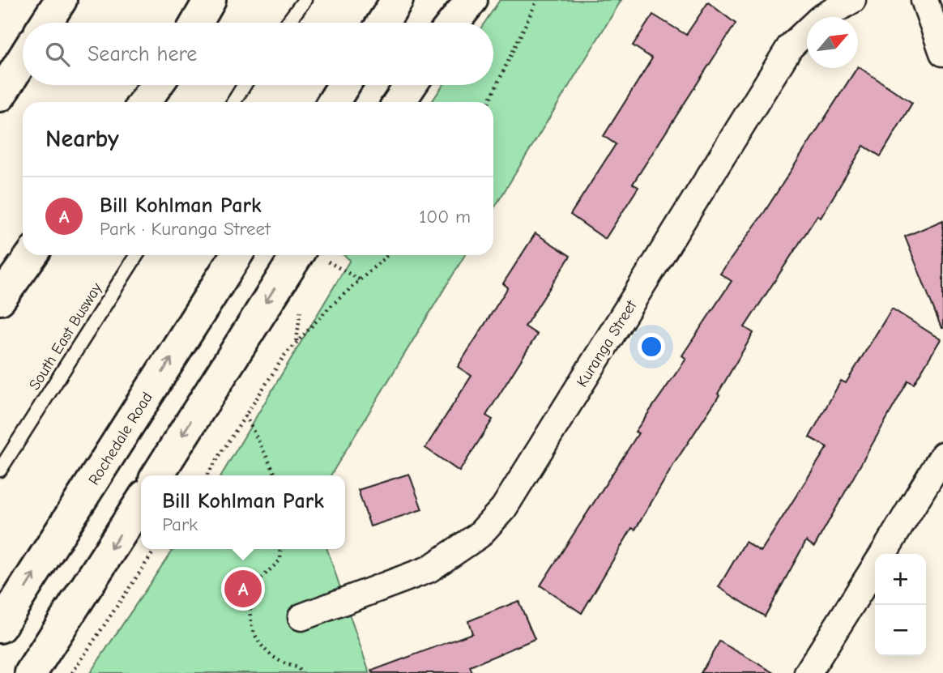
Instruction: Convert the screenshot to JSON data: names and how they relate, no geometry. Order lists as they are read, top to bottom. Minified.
{"streets":{"main road":["Rochedale Road"],"street":["Kuranga Street"],"lane":["South East Busway"]},"north":"top right","page":{"search":"Search here","heading":"Nearby","list":[{"mark":"A","name":"Bill Kohlman Park","note":"Park · Kuranga Street","value":"100 m"}],"popup":["Bill Kohlman Park","Park"],"map_buttons":["+","−"],"pins":"A"}}
